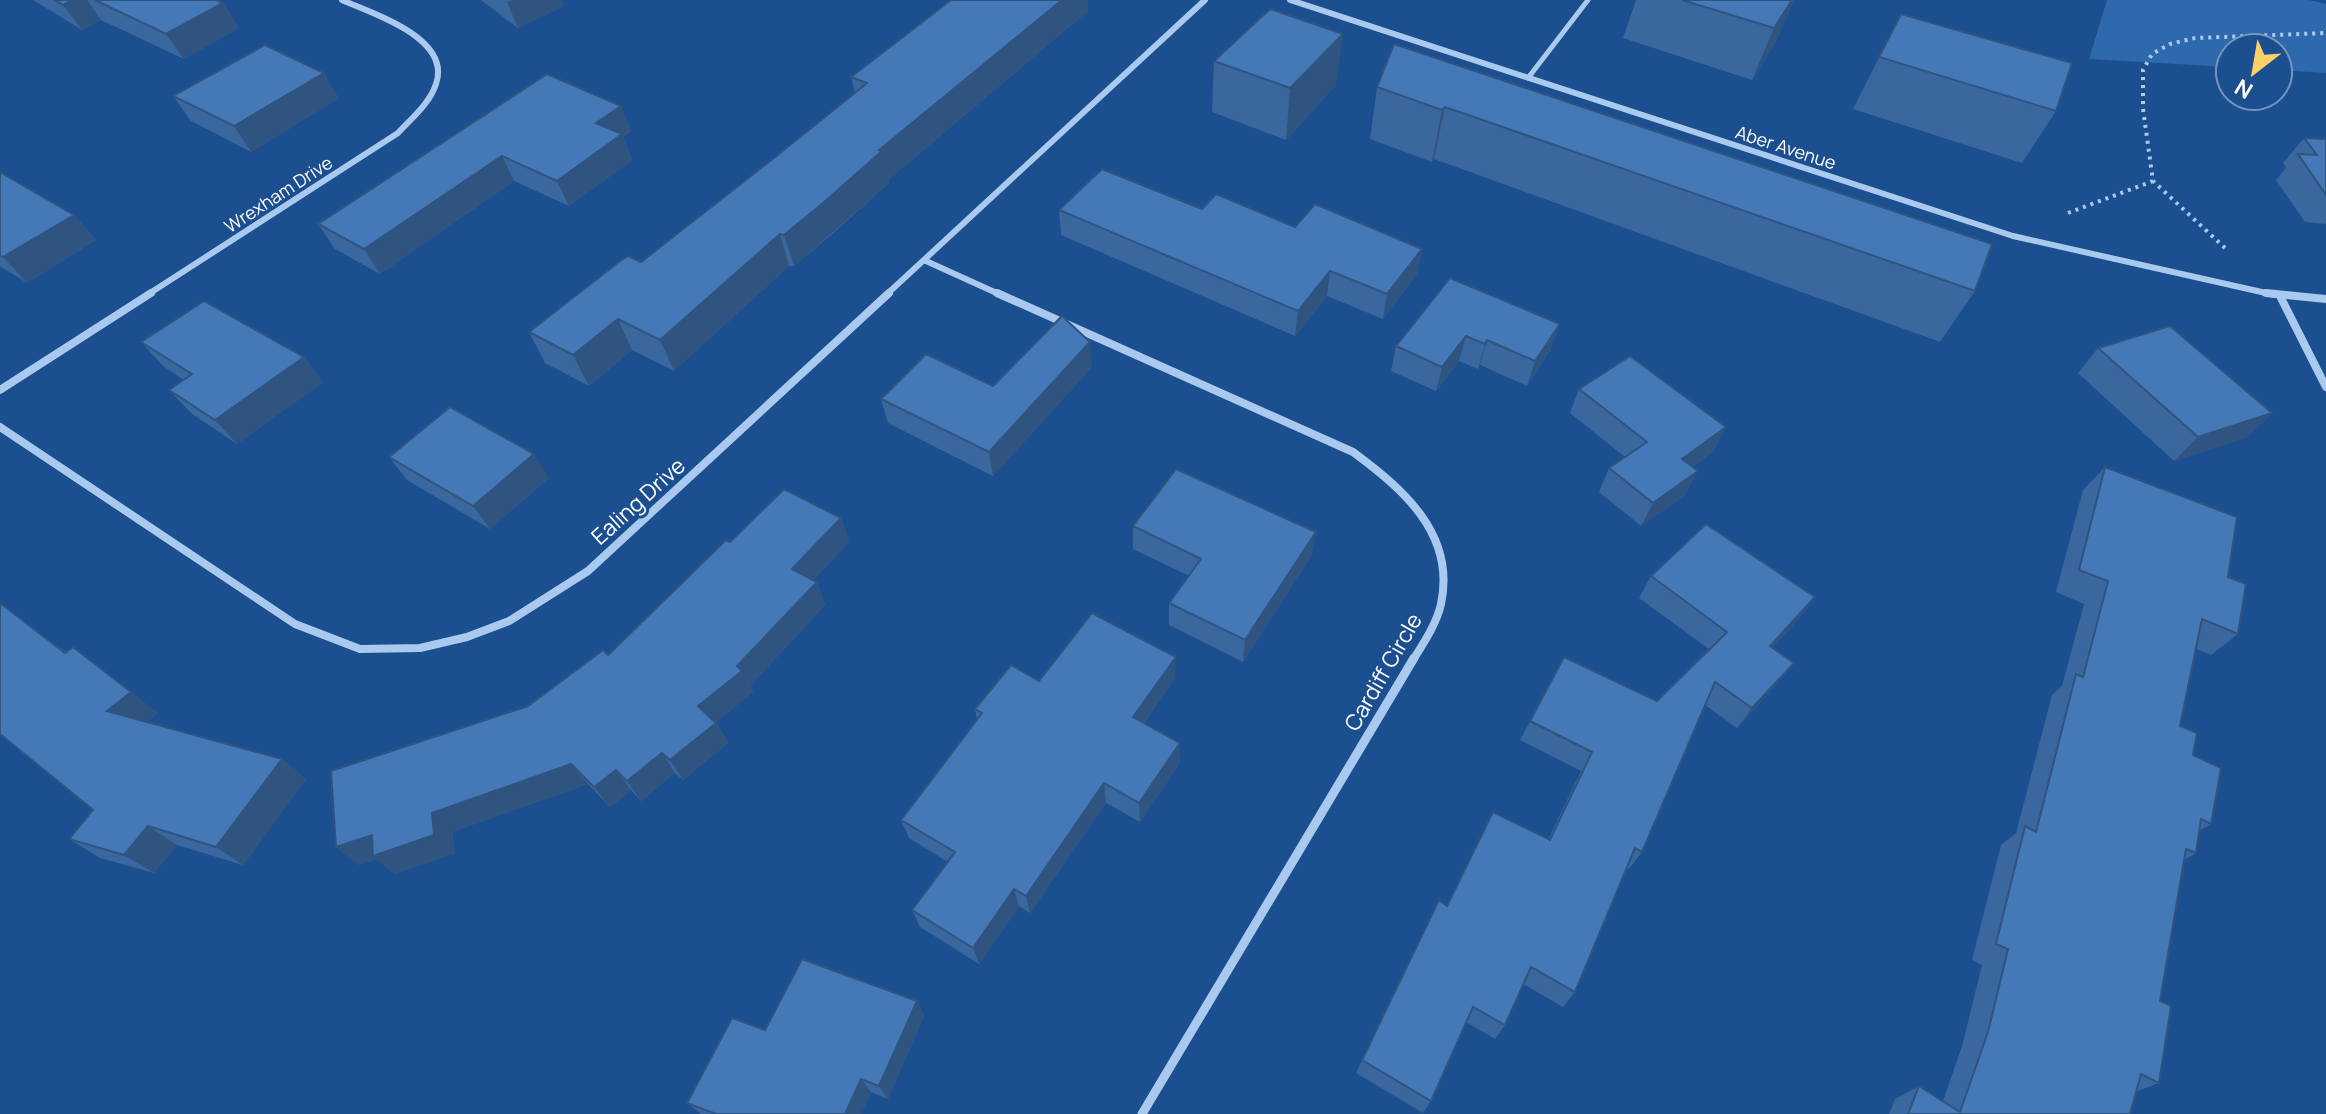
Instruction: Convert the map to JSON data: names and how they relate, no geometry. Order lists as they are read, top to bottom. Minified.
{"streets":{"street":["Aber Avenue","Wrexham Drive","Ealing Drive","Cardiff Circle"]},"crossings":[["Ealing Drive","Cardiff Circle"]],"north":"bottom left"}
